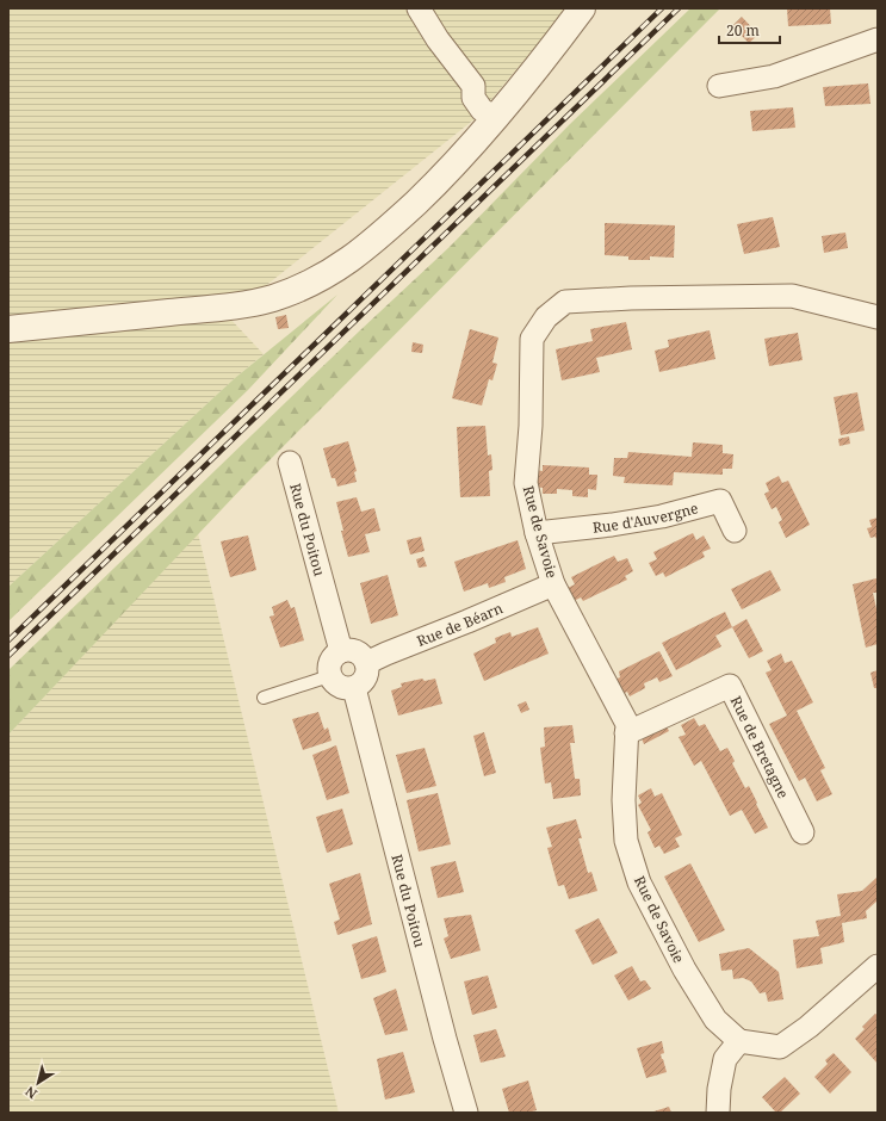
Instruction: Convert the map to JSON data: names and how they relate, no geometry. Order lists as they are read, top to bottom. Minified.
{"streets":{"street":["Rue d'Auvergne","Rue du Poitou","Rue de Savoie","Rue de Béarn","Rue de Bretagne"]},"crossings":[["Rue d'Auvergne","Rue de Savoie"],["Rue du Poitou","Rue de Béarn"],["Rue de Savoie","Rue de Béarn"],["Rue de Savoie","Rue de Bretagne"]],"scale_bar":"20 m","north":"bottom left"}
